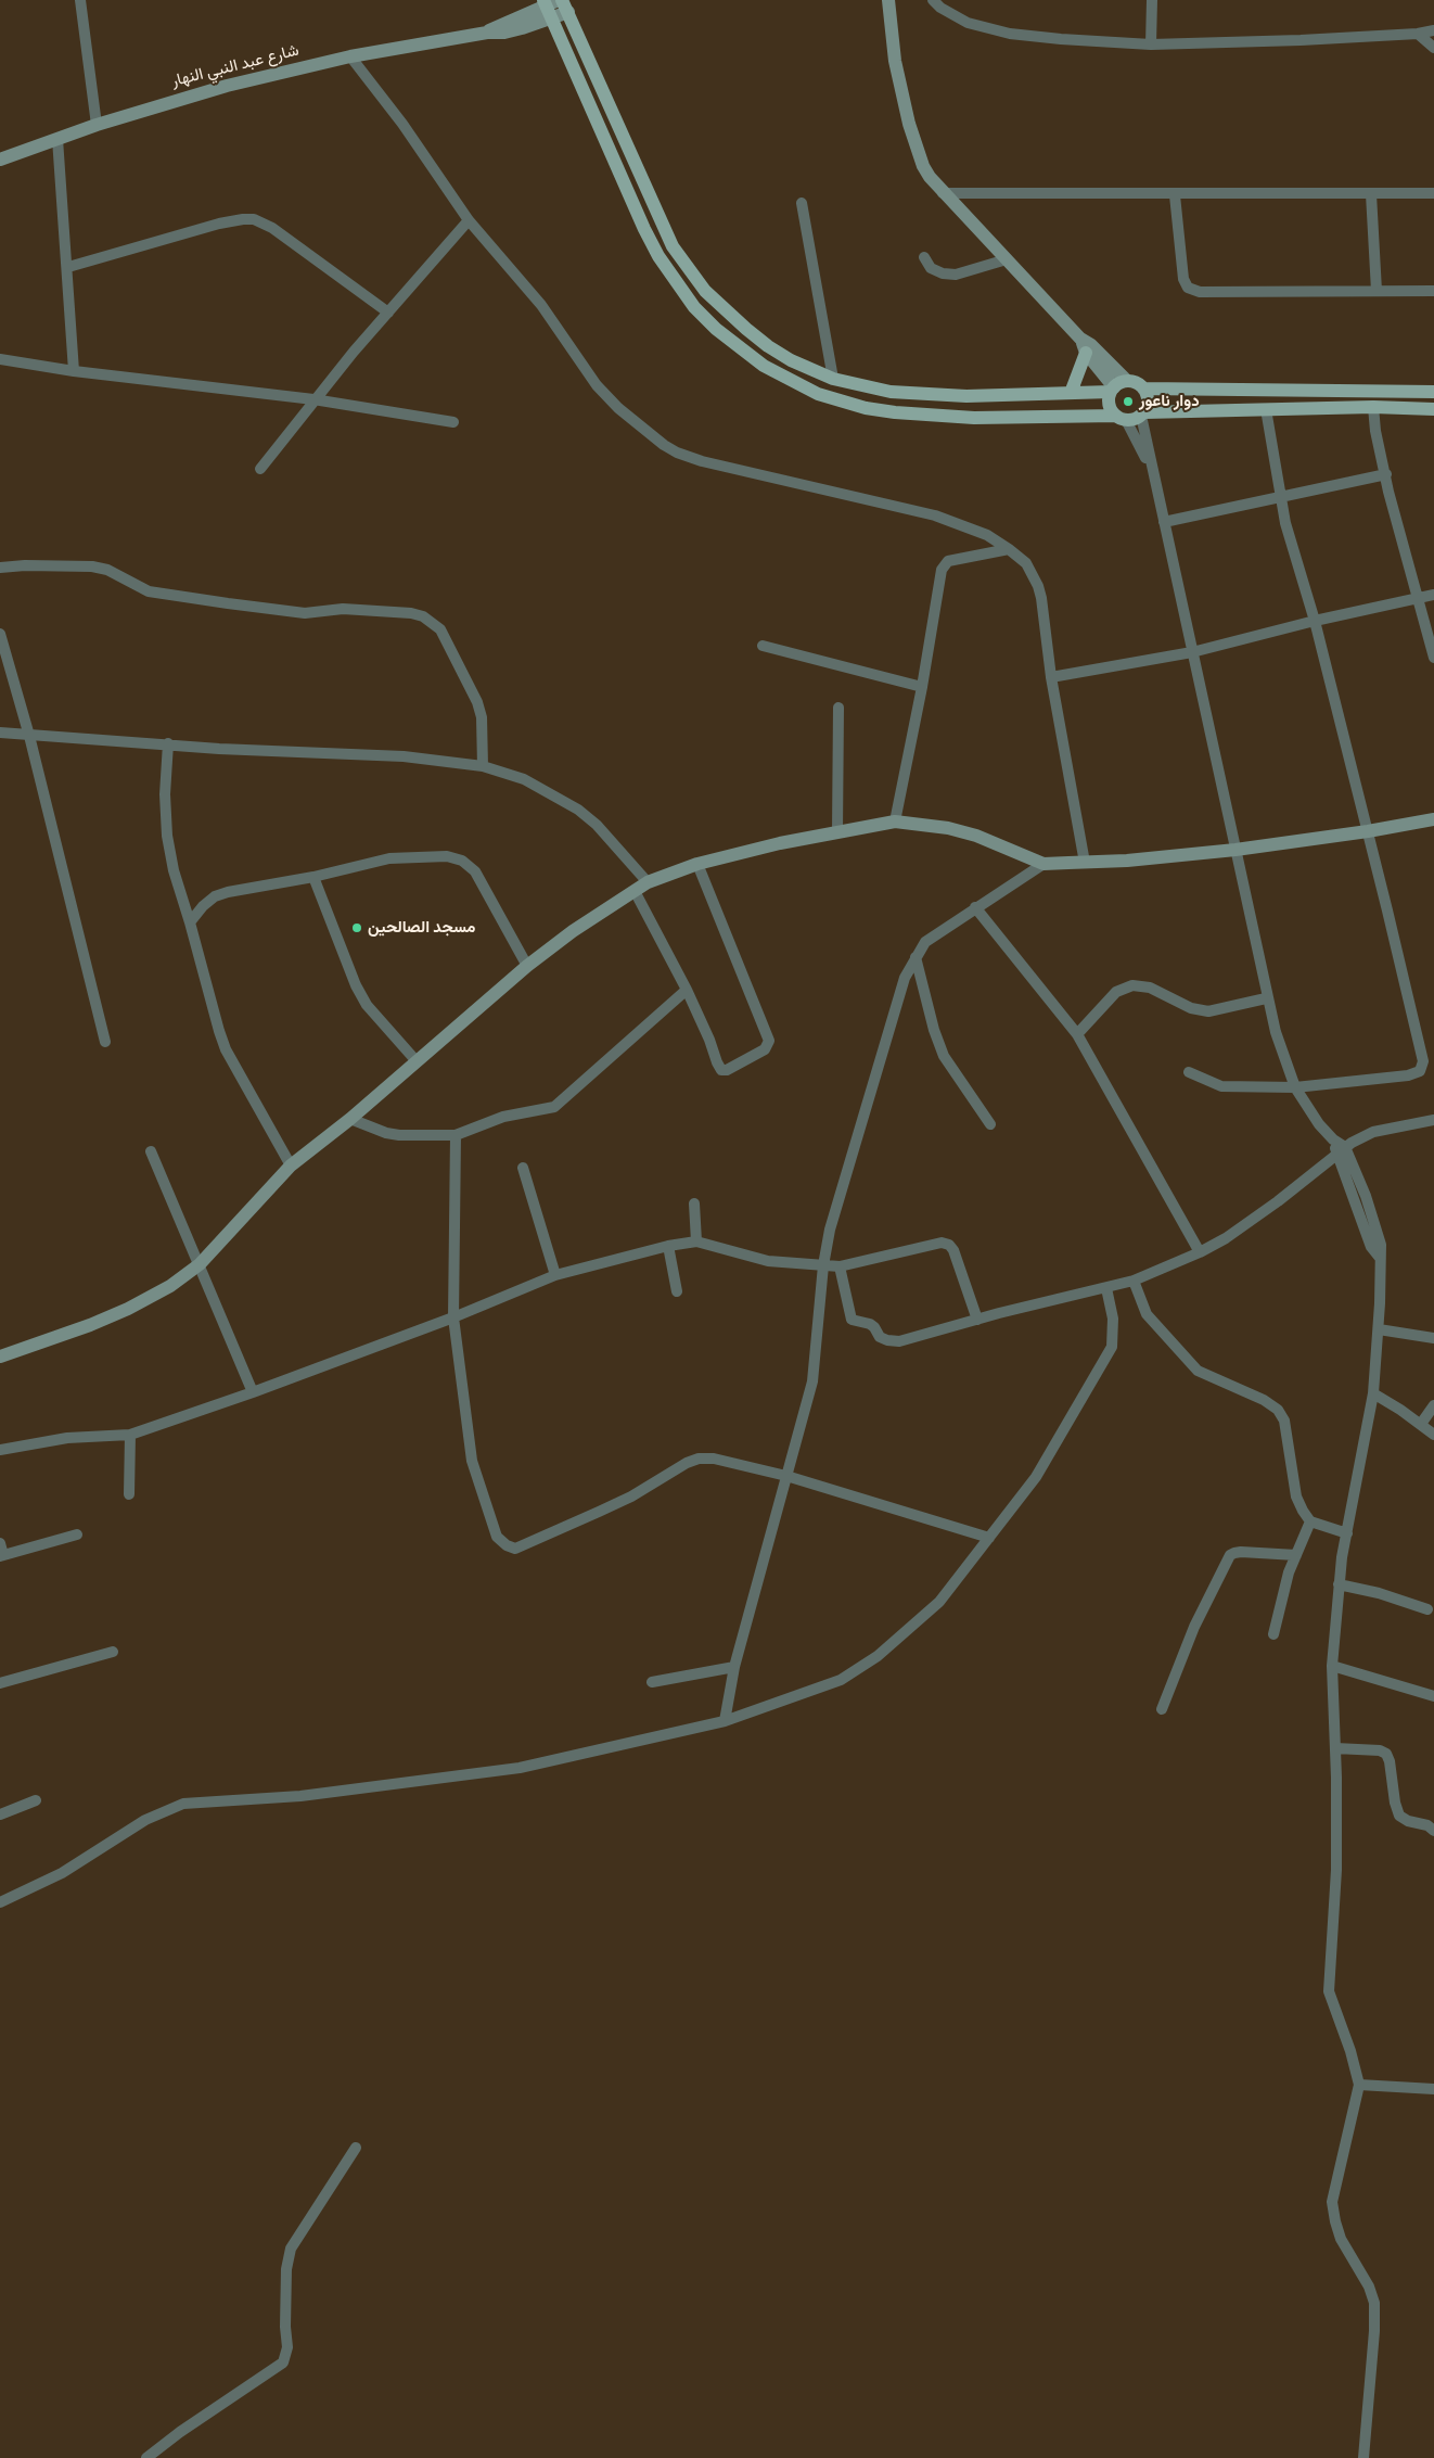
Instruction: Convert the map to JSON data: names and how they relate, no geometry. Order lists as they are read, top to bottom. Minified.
{"streets":{"street":["شارع عبد النبي النهار"]},"places":["دوار ناعور","مسجد الصالحين"]}
